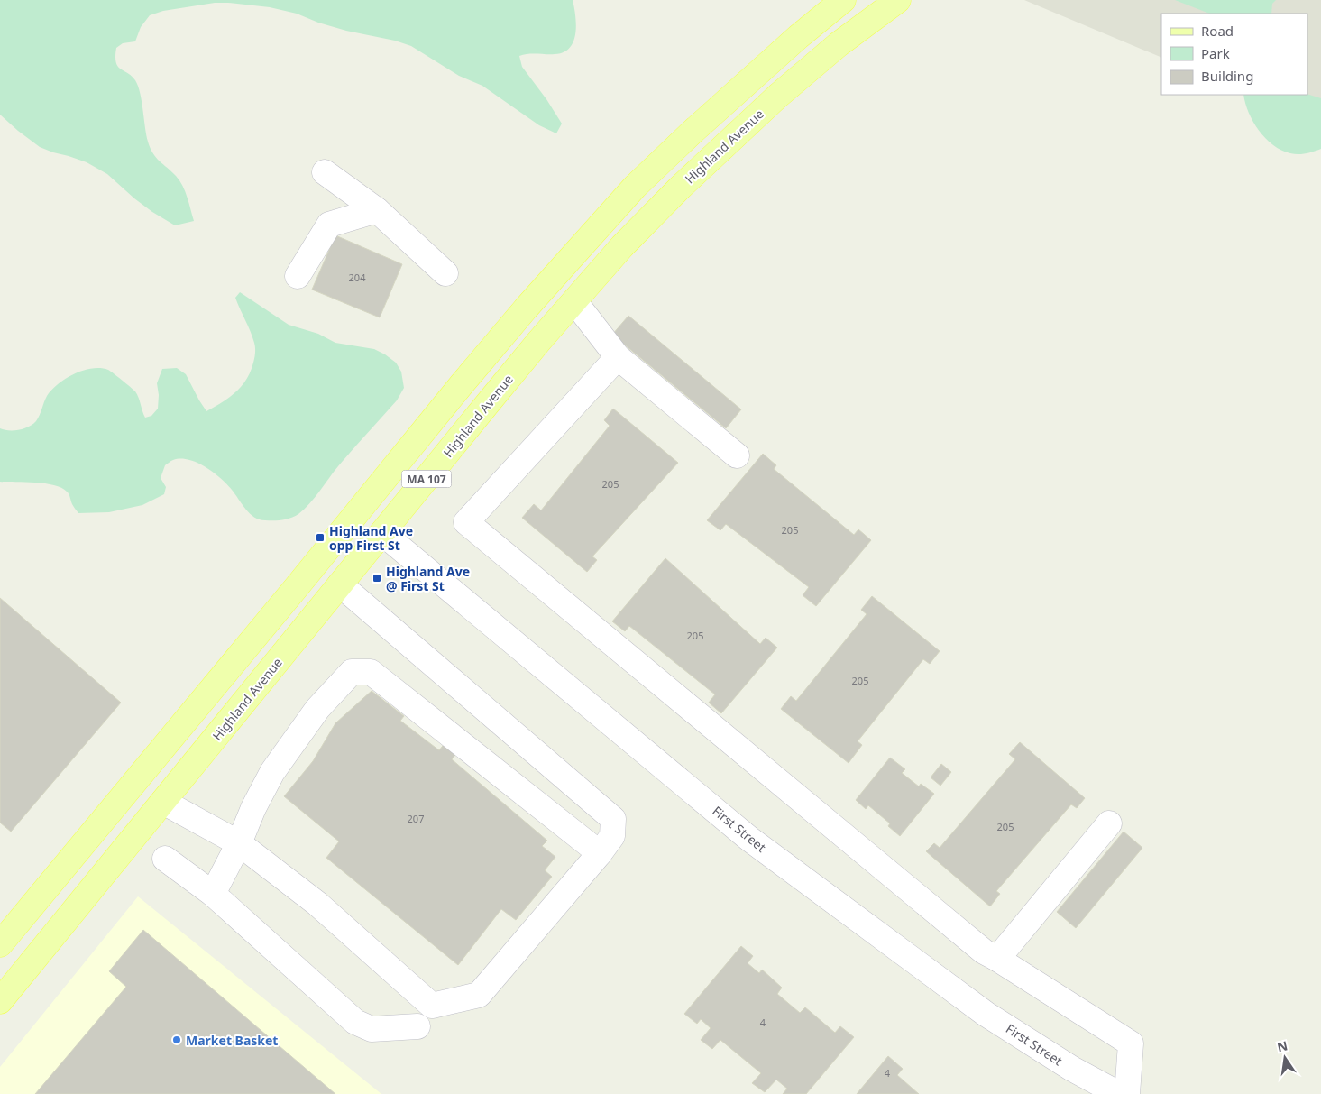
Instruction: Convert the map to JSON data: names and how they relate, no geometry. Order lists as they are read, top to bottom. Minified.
{"streets":{"main road":["Highland Avenue","MA 107"],"street":["First Street"]},"crossings":[["Highland Avenue","First Street"]],"places":{"transit":["Highland Ave opp First St","Highland Ave @ First St"],"other":["Market Basket"]},"house_numbers":["204","205","205","205","205","207","205","4","4"],"legend":["Road","Park","Building"],"north":"top"}
